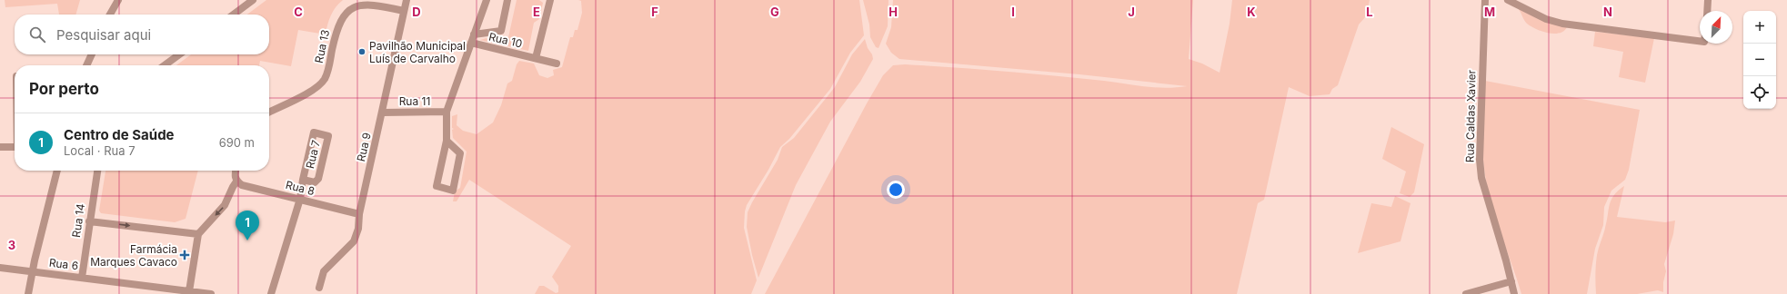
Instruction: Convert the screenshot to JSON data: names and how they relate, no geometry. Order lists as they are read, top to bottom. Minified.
{"streets":{"street":["Rua 10","Rua 13","Rua 11","Rua Caldas Xavier","Rua 9","Rua 7","Rua 8","Rua 14","Rua 6"]},"crossings":[["Rua 10","Rua 11"],["Rua 13","Rua 9"],["Rua 11","Rua 9"],["Rua 9","Rua 8"],["Rua 7","Rua 8"],["Rua 14","Rua 6"]],"places":{"other":["Pavilhão Municipal Luís de Carvalho"],"health":["Farmácia Marques Cavaco"]},"north":"top right","page":{"map_buttons":["+","−"],"search":"Pesquisar aqui","heading":"Por perto","list":[{"mark":"1","name":"Centro de Saúde","note":"Local · Rua 7","value":"690 m"}],"pins":"1"},"grid":{"columns":["C","D","E","F","G","H","I","J","K","L","M","N"],"rows":["3"]}}
